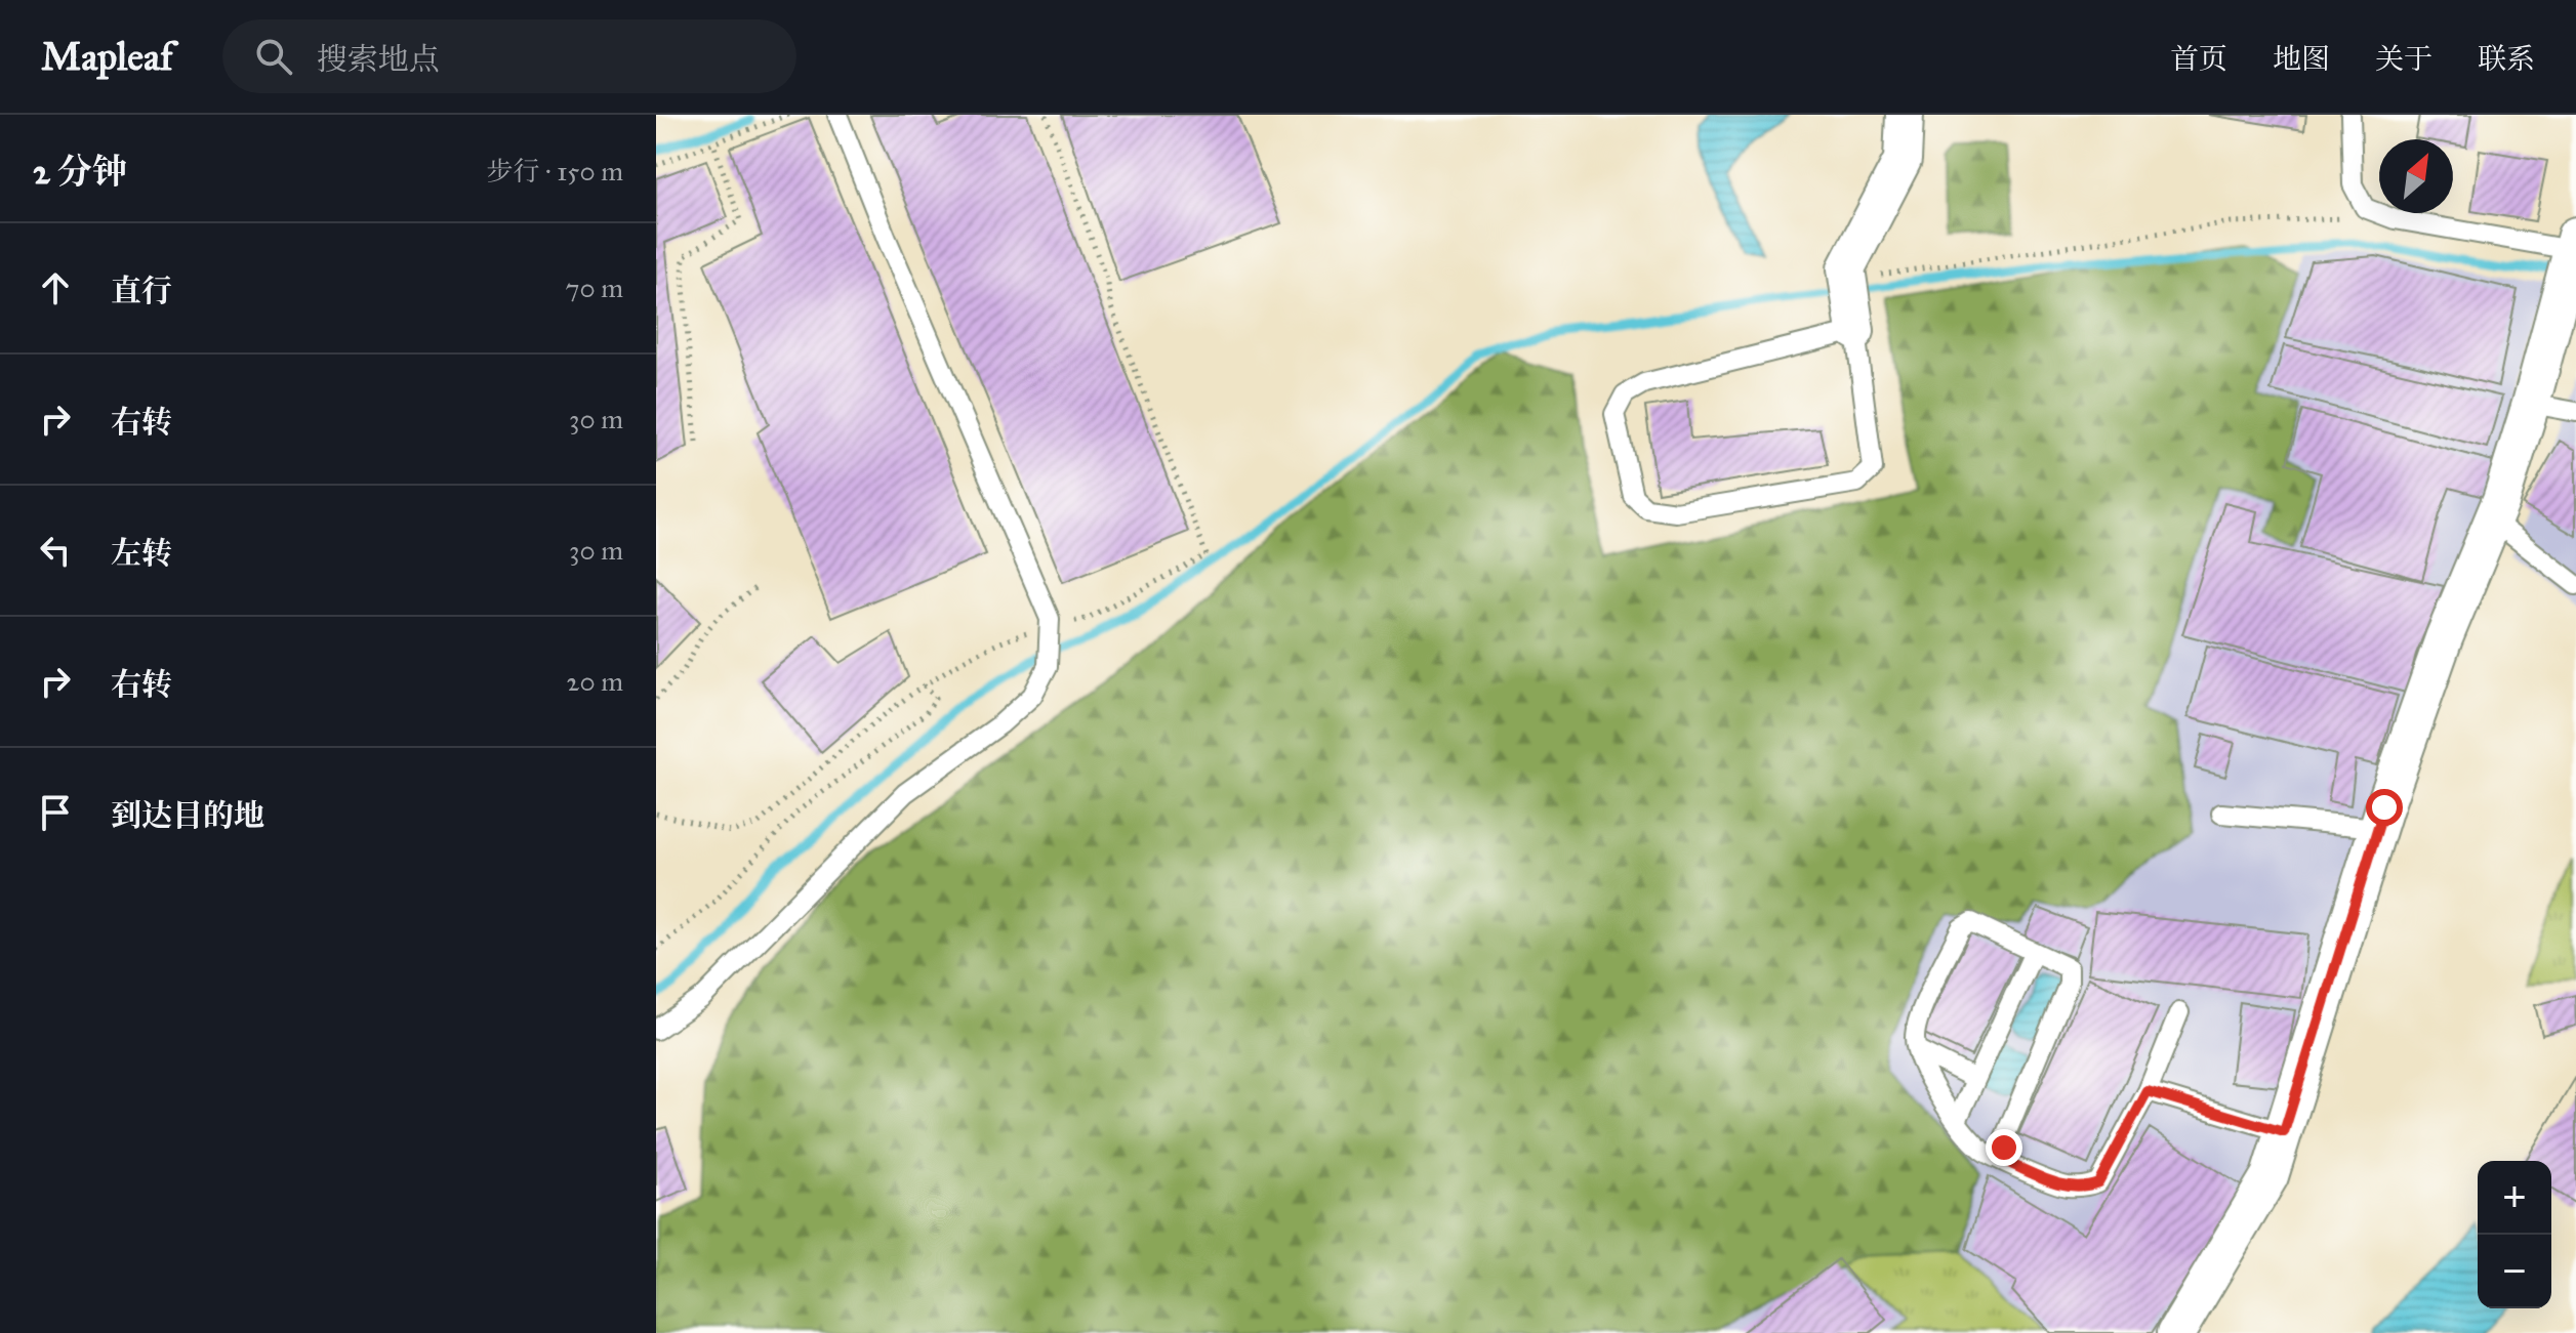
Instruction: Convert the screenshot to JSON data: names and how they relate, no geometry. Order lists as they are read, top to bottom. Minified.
{"north":"top right","page":{"header":"Mapleaf","search":"搜索地点","nav":["首页","地图","关于","联系"],"heading":["2 分钟","步行 · 150 m"],"list":[["直行","70 m"],["右转","30 m"],["左转","30 m"],["右转","20 m"],"到达目的地"],"map_buttons":["+","−"]}}
